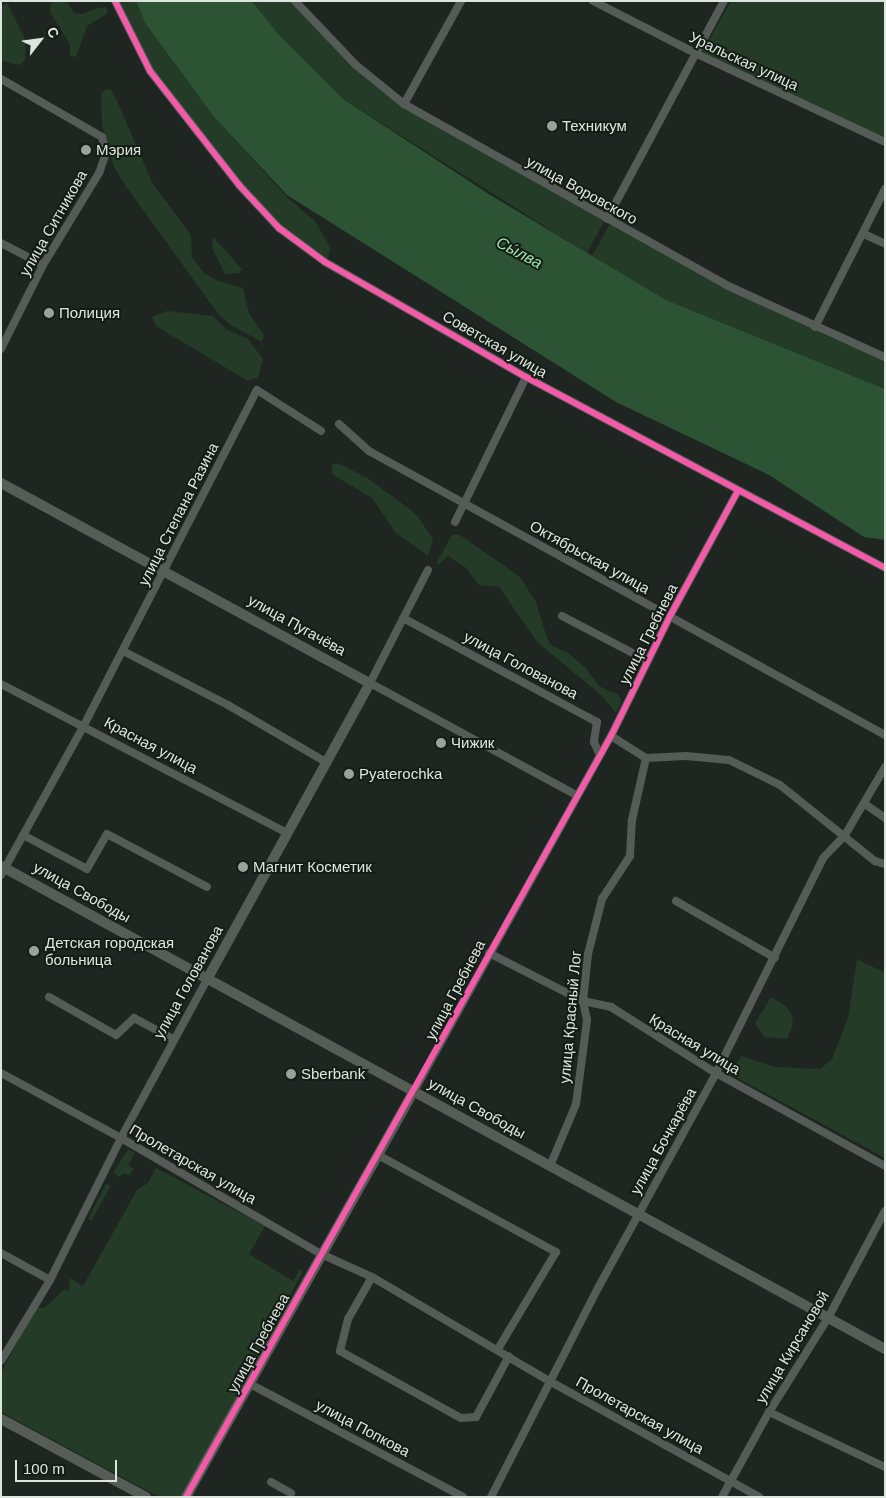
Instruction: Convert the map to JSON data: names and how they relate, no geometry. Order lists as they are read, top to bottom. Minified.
{"streets":{"street":["Уральская улица","улица Воровского","улица Ситникова","Советская улица","улица Степана Разина","Октябрьская улица","улица Пугачёва","улица Гребнева","улица Голованова","Красная улица","улица Свободы","улица Красный Лог","улица Бочкарёва","Пролетарская улица","улица Кирсановой","улица Попкова"]},"crossings":[["Советская улица","улица Гребнева"],["улица Степана Разина","улица Пугачёва"],["улица Степана Разина","Красная улица"],["улица Степана Разина","улица Свободы"],["Октябрьская улица","улица Гребнева"],["улица Пугачёва","улица Гребнева"],["улица Пугачёва","улица Голованова"],["улица Гребнева","улица Голованова"],["улица Гребнева","Красная улица"],["улица Гребнева","улица Свободы"],["улица Гребнева","Пролетарская улица"],["улица Гребнева","улица Попкова"],["улица Голованова","Красная улица"],["улица Голованова","улица Свободы"],["улица Голованова","Пролетарская улица"],["Красная улица","улица Красный Лог"],["Красная улица","улица Бочкарёва"],["улица Свободы","улица Красный Лог"],["улица Свободы","улица Бочкарёва"],["улица Свободы","улица Кирсановой"],["улица Бочкарёва","Пролетарская улица"],["Пролетарская улица","улица Кирсановой"]],"water":["Сы́лва"],"places":["Техникум","Мэрия","Полиция","Чижик","Pyaterochka","Магнит Косметик","Детская городская больница","Sberbank"],"scale_bar":"100 m","north":"top right"}
